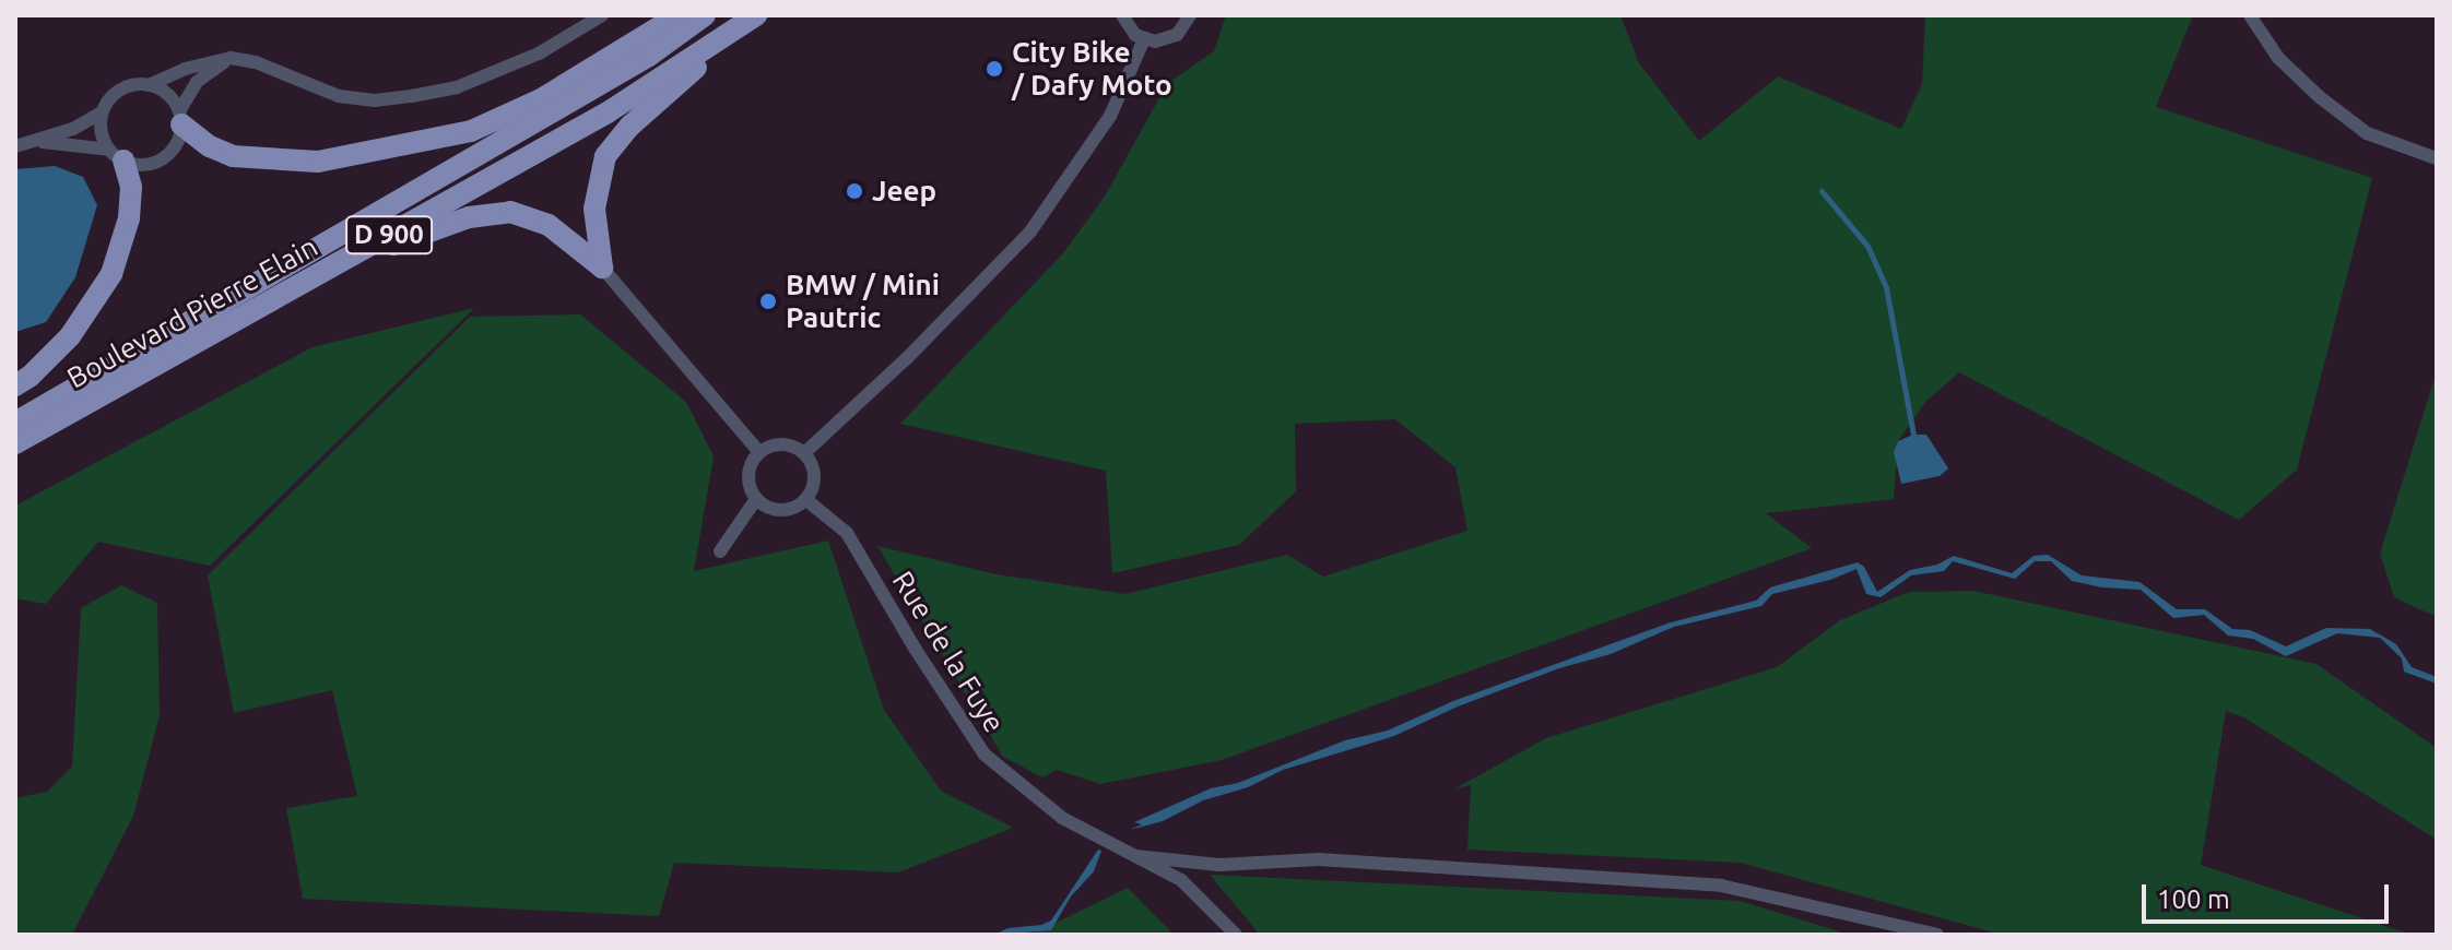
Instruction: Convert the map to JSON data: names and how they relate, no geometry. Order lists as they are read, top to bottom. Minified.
{"streets":{"main road":["D 900","Boulevard Pierre Elain"],"street":["Rue de la Fuye"]},"places":["City Bike / Dafy Moto","Jeep","BMW / Mini Pautric"],"scale_bar":"100 m"}
